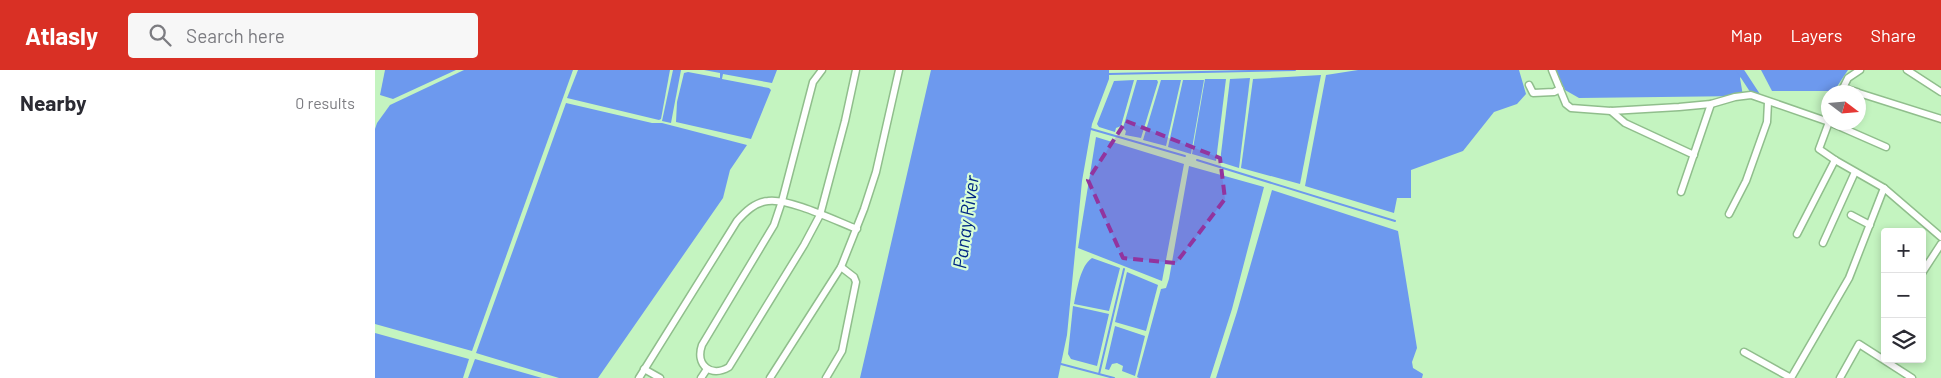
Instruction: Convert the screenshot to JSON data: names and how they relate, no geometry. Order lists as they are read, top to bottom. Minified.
{"water":["Panay River"],"north":"right","page":{"header":"Atlasly","search":"Search here","nav":["Map","Layers","Share"],"heading":["Nearby","0 results"],"map_buttons":["+","−"]}}
